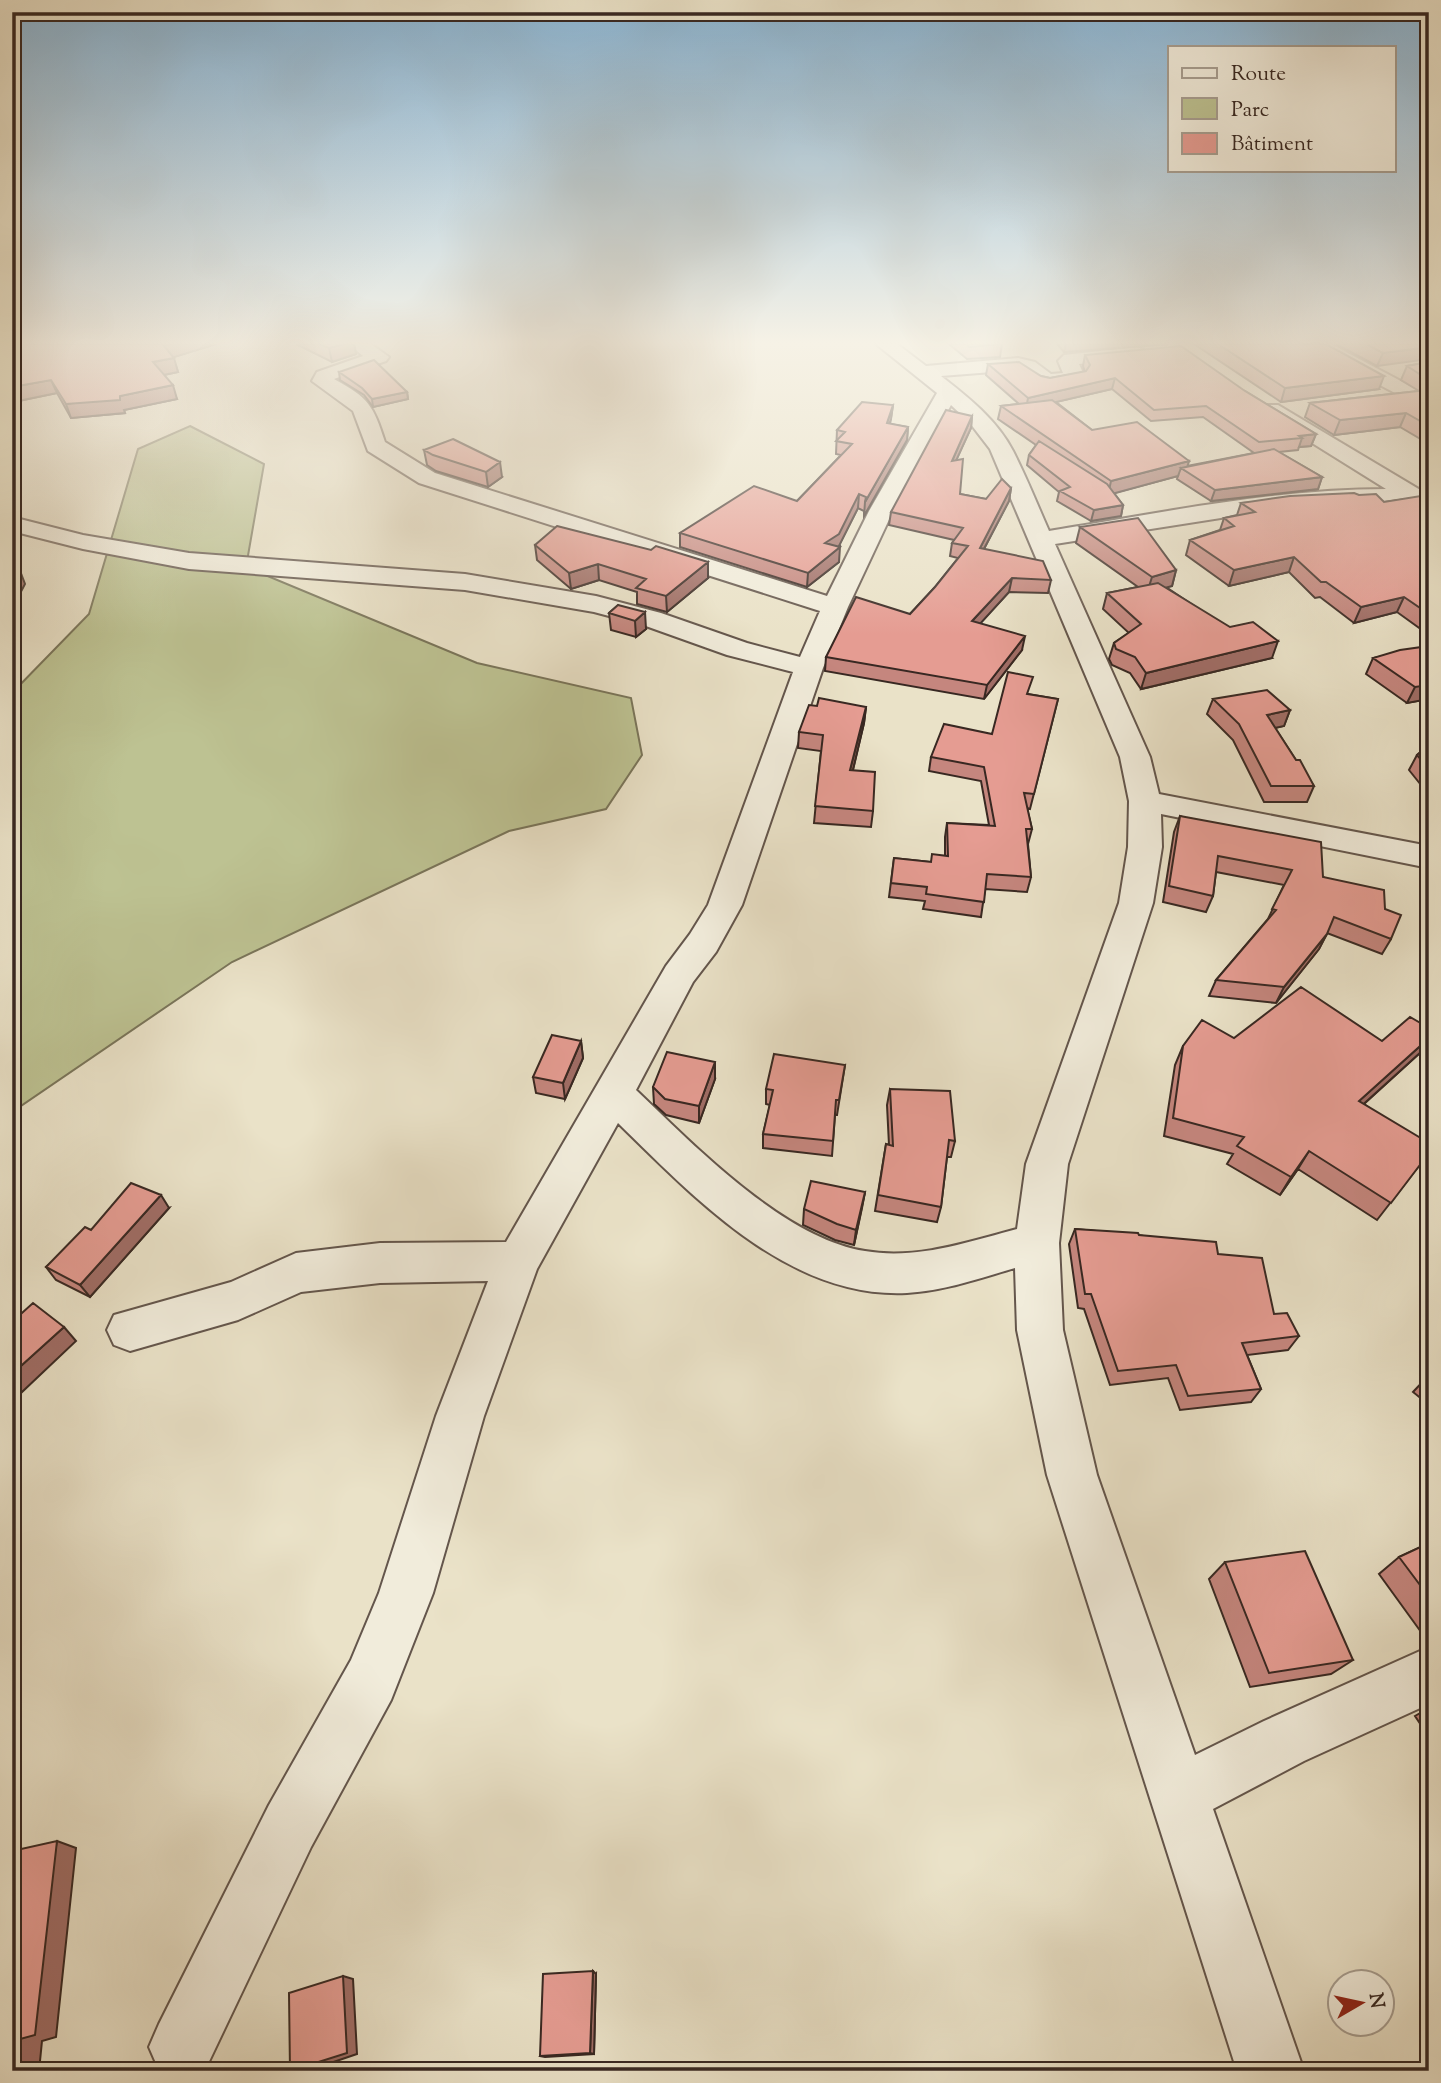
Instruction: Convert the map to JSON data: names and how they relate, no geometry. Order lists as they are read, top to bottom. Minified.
{"legend":["Route","Parc","Bâtiment"],"north":"right"}
